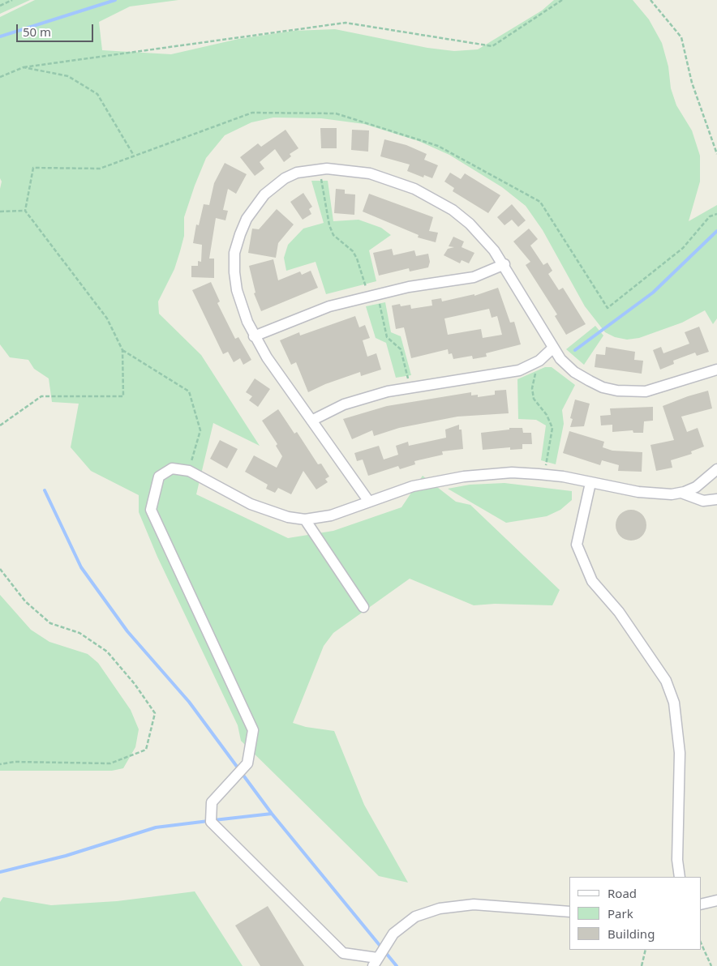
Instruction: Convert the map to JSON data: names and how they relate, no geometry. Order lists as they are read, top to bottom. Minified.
{"legend":["Road","Park","Building"],"scale_bar":"50 m"}
